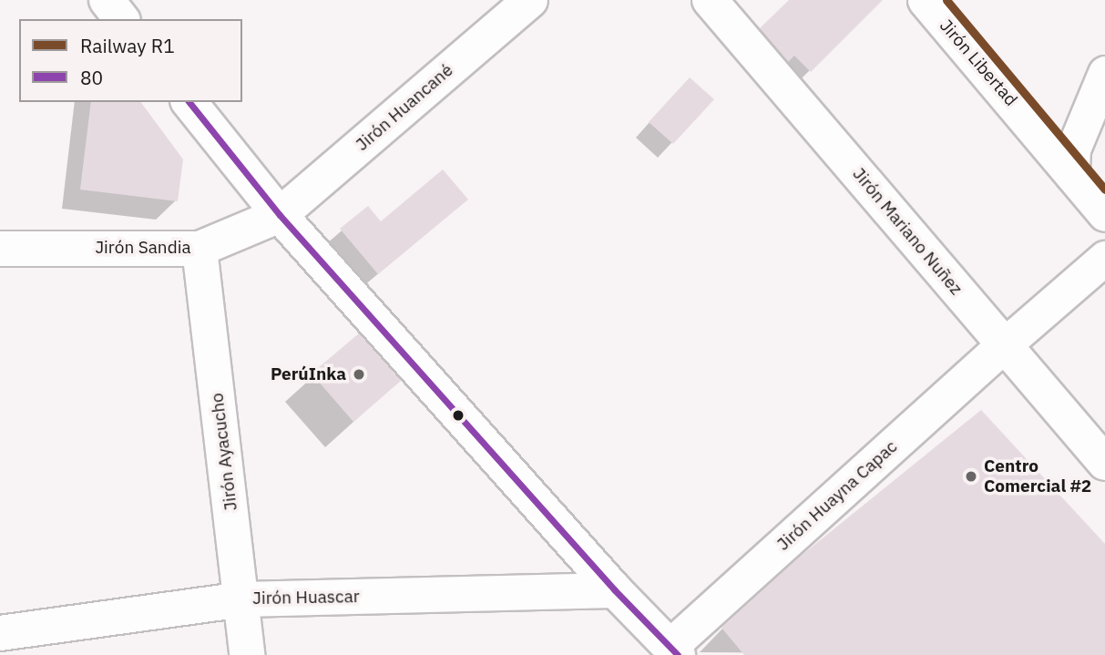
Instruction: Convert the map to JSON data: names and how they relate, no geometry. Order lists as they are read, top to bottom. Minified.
{"streets":{"street":["Jirón Libertad","Jirón Huancané","Jirón Mariano Nuñez","Jirón Sandia","Jirón Ayacucho","Jirón Huayna Capac","Jirón Huascar"]},"crossings":[["Jirón Huancané","Jirón Sandia"],["Jirón Mariano Nuñez","Jirón Huayna Capac"],["Jirón Sandia","Jirón Ayacucho"],["Jirón Ayacucho","Jirón Huascar"]],"places":["PerúInka","Centro Comercial #2"],"lines":["rail line R1","transit line 80"],"legend":["Railway R1","80"]}
